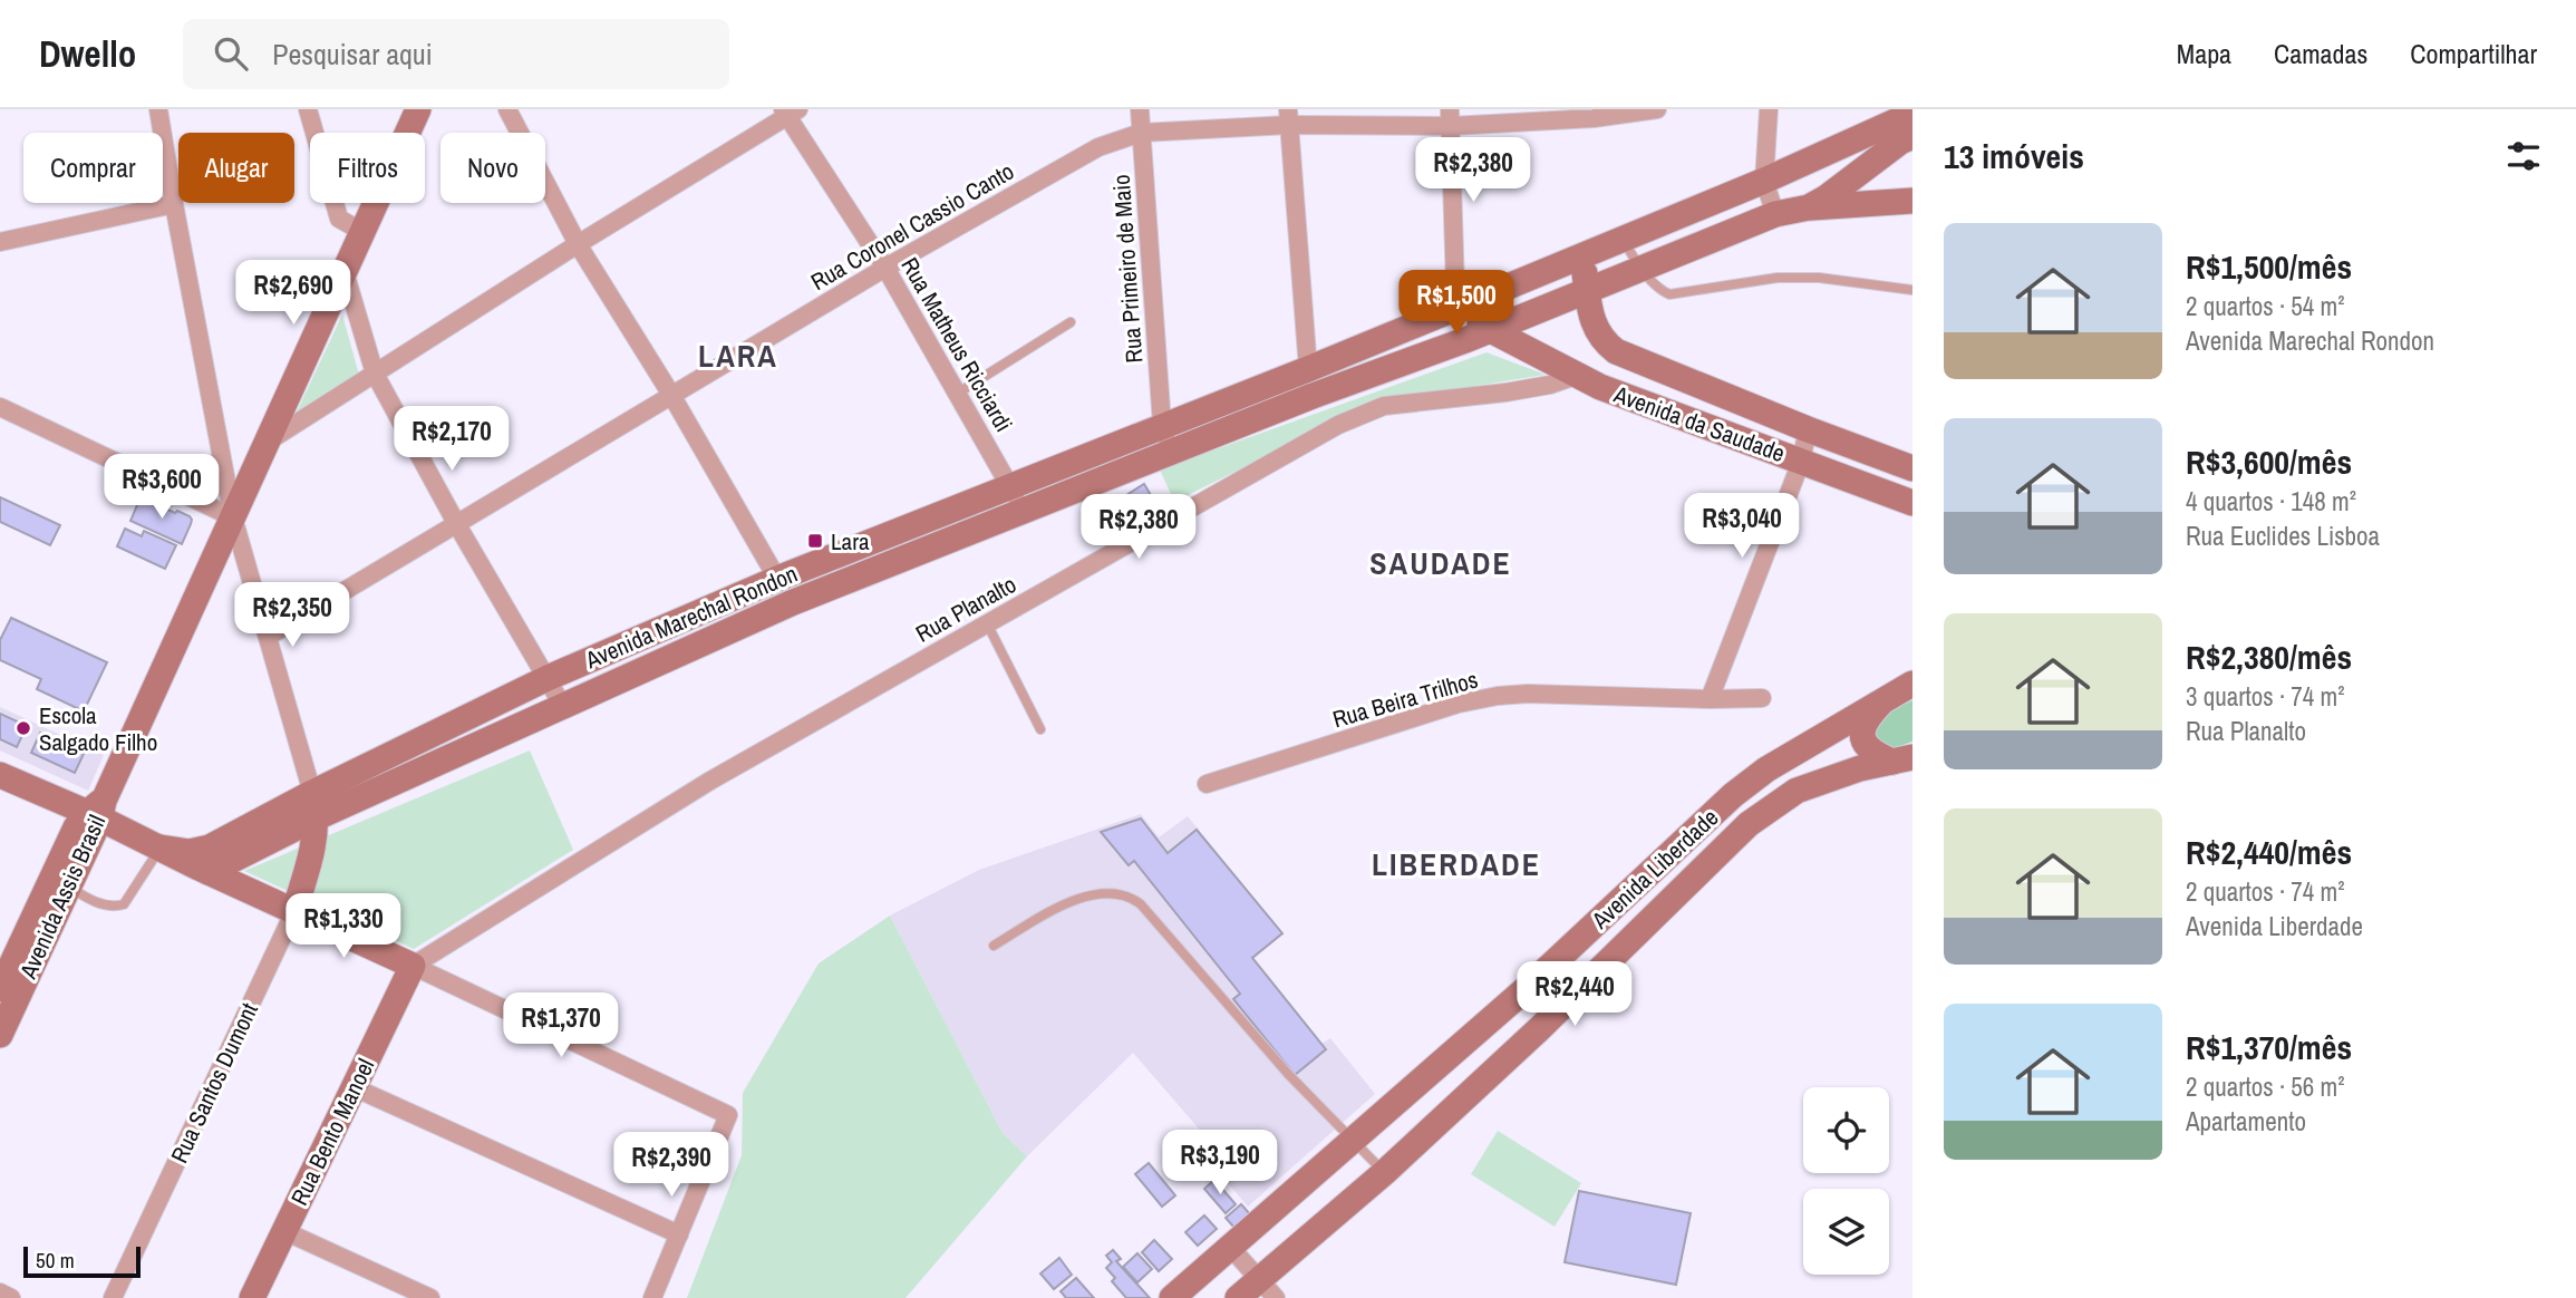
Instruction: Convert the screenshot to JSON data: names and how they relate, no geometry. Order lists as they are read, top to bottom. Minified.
{"streets":{"main road":["Avenida da Saudade","Avenida Marechal Rondon","Avenida Liberdade","Avenida Assis Brasil","Rua Santos Dumont","Rua Bento Manoel"],"street":["Rua Coronel Cassio Canto","Rua Primeiro de Maio","Rua Matheus Ricciardi","Rua Planalto","Rua Beira Trilhos"]},"crossings":[["Rua Coronel Cassio Canto","Rua Primeiro de Maio"],["Rua Coronel Cassio Canto","Rua Matheus Ricciardi"],["Rua Primeiro de Maio","Avenida Marechal Rondon"],["Rua Matheus Ricciardi","Avenida Marechal Rondon"],["Avenida da Saudade","Rua Planalto"],["Rua Planalto","Rua Bento Manoel"],["Avenida Marechal Rondon","Rua Santos Dumont"]],"districts":["LARA","SAUDADE","LIBERDADE"],"places":{"transit":["Lara"],"other":["Escola Salgado Filho"]},"scale_bar":"50 m","page":{"header":"Dwello","search":"Pesquisar aqui","nav":["Mapa","Camadas","Compartilhar"],"heading":"13 imóveis","chip":["Comprar","Alugar","Filtros","Novo"],"price":["R$2,380","R$2,690","R$1,500","R$2,170","R$3,600","R$3,040","R$2,380","R$2,350","R$1,330","R$2,440","R$1,370","R$3,190","R$2,390"],"list":[{"name":"R$1,500/mês","note":"2 quartos · 54 m² · Avenida Marechal Rondon"},{"name":"R$3,600/mês","note":"4 quartos · 148 m² · Rua Euclides Lisboa"},{"name":"R$2,380/mês","note":"3 quartos · 74 m² · Rua Planalto"},{"name":"R$2,440/mês","note":"2 quartos · 74 m² · Avenida Liberdade"},{"name":"R$1,370/mês","note":"2 quartos · 56 m² · Apartamento"}],"scale":"50 m"}}
